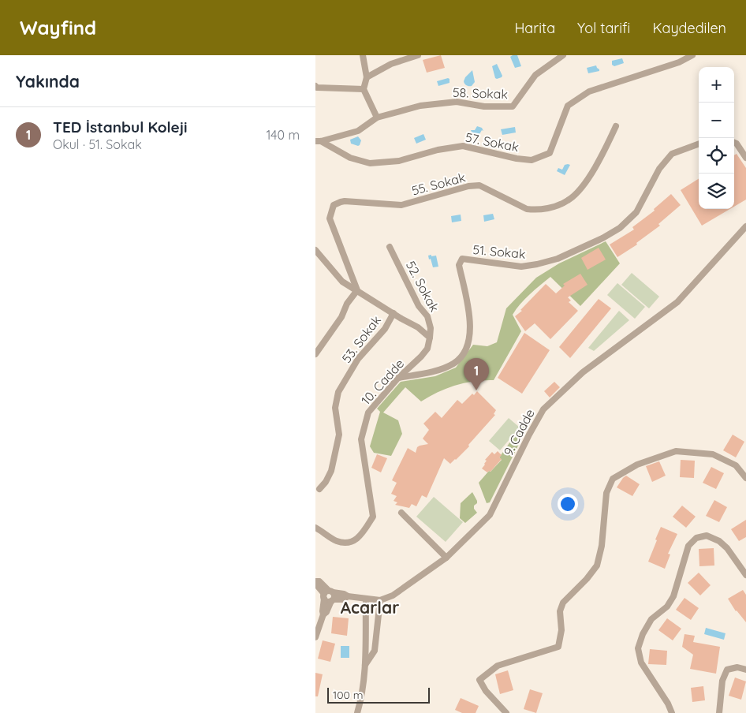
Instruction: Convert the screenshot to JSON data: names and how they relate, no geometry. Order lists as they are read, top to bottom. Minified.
{"streets":{"street":["58. Sokak","57. Sokak","55. Sokak","51. Sokak","52. Sokak","53. Sokak","10. Cadde","9. Cadde"]},"crossings":[["51. Sokak","10. Cadde"],["52. Sokak","10. Cadde"]],"districts":["Acarlar"],"scale_bar":"100 m","page":{"header":"Wayfind","nav":["Harita","Yol tarifi","Kaydedilen"],"heading":"Yakında","map_buttons":["+","−"],"list":[{"mark":"1","name":"TED İstanbul Koleji","note":"Okul · 51. Sokak","value":"140 m"}],"pins":"1","scale":"100 m"}}
